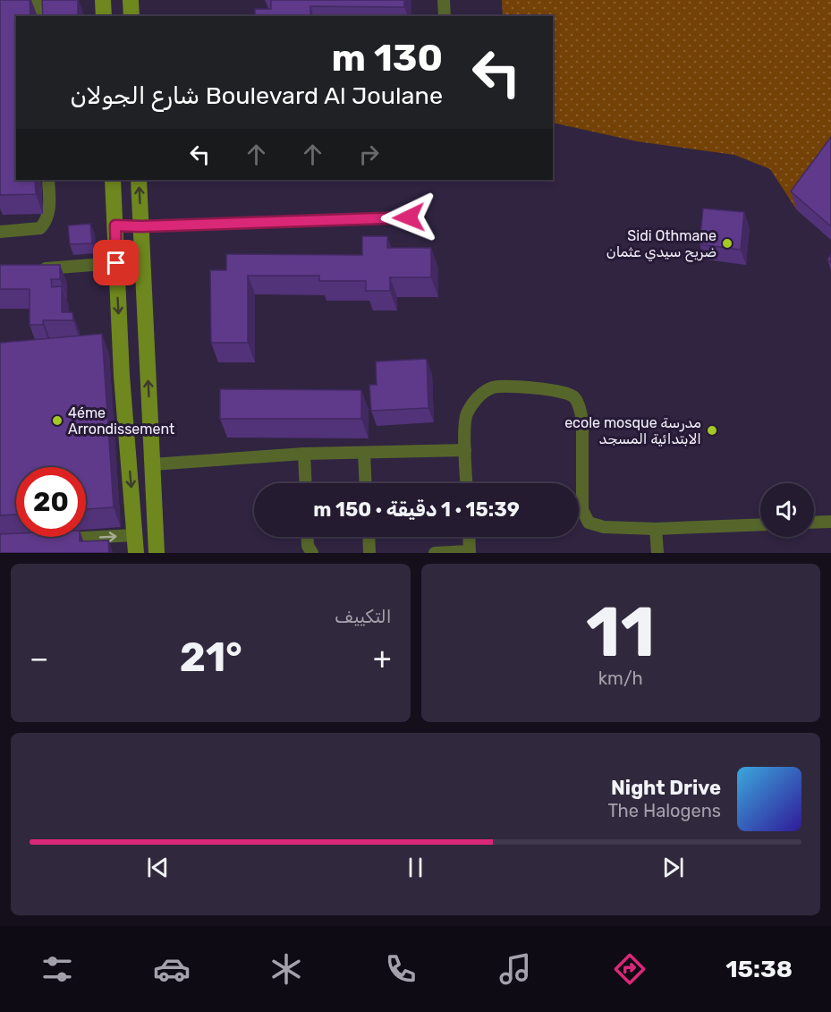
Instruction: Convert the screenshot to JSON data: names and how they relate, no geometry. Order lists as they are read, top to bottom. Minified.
{"places":["Sidi Othmane ضريح سيدي عثمان","4éme Arrondissement","ecole mosque مدرسة الابتدائية المسجد"],"page":{"turn":["130 m","Boulevard Al Joulane شارع الجولان"],"limit":"20","trip":"15:39 · 1 دقيقة · 150 m","tile":[["11","km/h"],"التكييف"],"heat":["−","21°","+"],"song":["Night Drive","The Halogens"],"tabs":"15:38"}}
